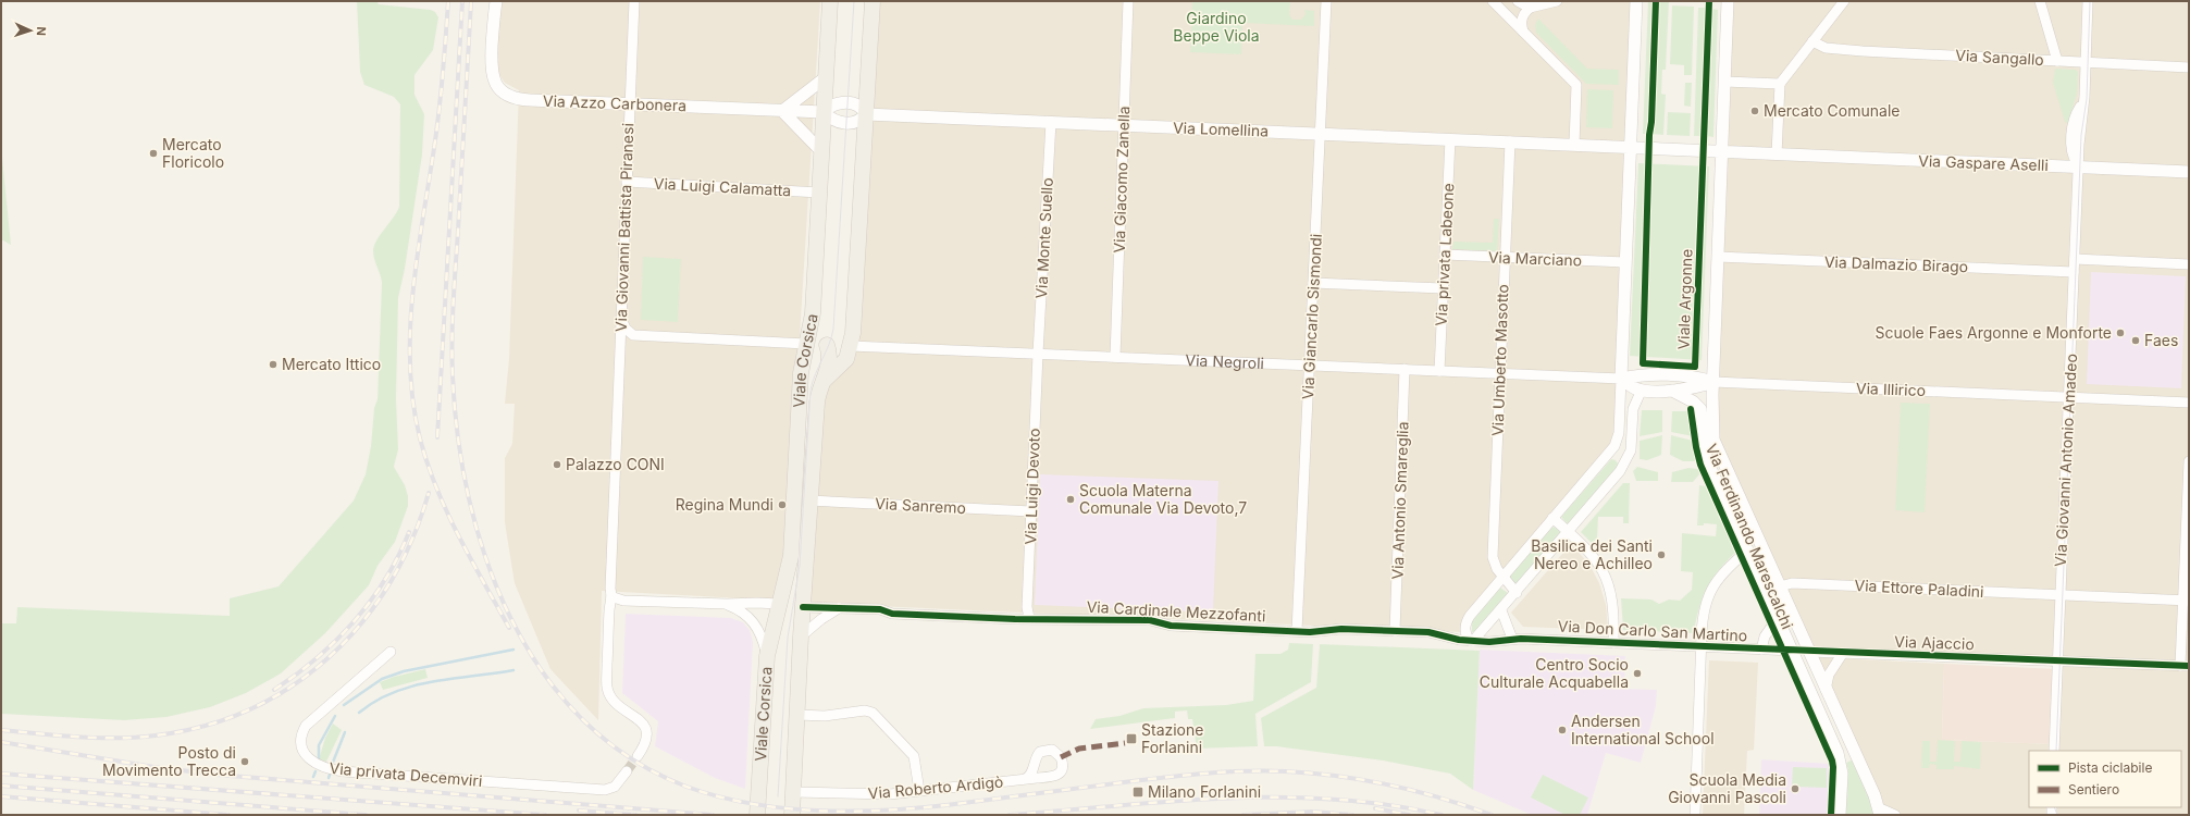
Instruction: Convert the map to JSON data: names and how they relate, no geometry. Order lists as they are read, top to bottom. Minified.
{"streets":{"main road":["Viale Corsica","Via Negroli"],"street":["Via Sangallo","Via Azzo Carbonera","Via Lomellina","Via Gaspare Aselli","Via Giacomo Zanella","Via Luigi Calamatta","Via Giovanni Battista Piranesi","Via Monte Suello","Via privata Labeone","Via Marciano","Via Dalmazio Birago","Viale Argonne","Via Giancarlo Sismondi","Via Umberto Masotto","Via Illirico","Via Giovanni Antonio Amadeo","Via Luigi Devoto","Via Antonio Smareglia","Via Sanremo","Via Ferdinando Marescalchi","Via Ettore Paladini","Via Cardinale Mezzofanti","Via Don Carlo San Martino","Via Ajaccio","Via privata Decemviri","Via Roberto Ardigò"]},"crossings":[["Via Sangallo","Via Giovanni Antonio Amadeo"],["Via Azzo Carbonera","Via Lomellina"],["Via Azzo Carbonera","Via Giovanni Battista Piranesi"],["Via Azzo Carbonera","Viale Corsica"],["Via Lomellina","Via Giacomo Zanella"],["Via Lomellina","Via Monte Suello"],["Via Lomellina","Via privata Labeone"],["Via Lomellina","Via Giancarlo Sismondi"],["Via Lomellina","Via Umberto Masotto"],["Via Lomellina","Viale Corsica"],["Via Gaspare Aselli","Viale Argonne"],["Via Gaspare Aselli","Via Giovanni Antonio Amadeo"],["Via Giacomo Zanella","Via Negroli"],["Via Luigi Calamatta","Via Giovanni Battista Piranesi"],["Via Luigi Calamatta","Viale Corsica"],["Via Monte Suello","Via Negroli"],["Via Monte Suello","Via Luigi Devoto"],["Via privata Labeone","Via Marciano"],["Via privata Labeone","Via Negroli"],["Via Marciano","Via Umberto Masotto"],["Via Dalmazio Birago","Viale Argonne"],["Via Dalmazio Birago","Via Giovanni Antonio Amadeo"],["Viale Argonne","Via Illirico"],["Viale Argonne","Via Ferdinando Marescalchi"],["Via Giancarlo Sismondi","Via Negroli"],["Via Giancarlo Sismondi","Via Cardinale Mezzofanti"],["Via Umberto Masotto","Via Negroli"],["Viale Corsica","Via Negroli"],["Viale Corsica","Via Sanremo"],["Viale Corsica","Via Cardinale Mezzofanti"],["Via Negroli","Via Luigi Devoto"],["Via Negroli","Via Antonio Smareglia"],["Via Illirico","Via Giovanni Antonio Amadeo"],["Via Illirico","Via Ferdinando Marescalchi"],["Via Giovanni Antonio Amadeo","Via Ettore Paladini"],["Via Giovanni Antonio Amadeo","Via Ajaccio"],["Via Luigi Devoto","Via Sanremo"],["Via Luigi Devoto","Via Cardinale Mezzofanti"],["Via Antonio Smareglia","Via Cardinale Mezzofanti"],["Via Ferdinando Marescalchi","Via Ettore Paladini"],["Via Ferdinando Marescalchi","Via Don Carlo San Martino"],["Via Ferdinando Marescalchi","Via Ajaccio"],["Via Cardinale Mezzofanti","Via Don Carlo San Martino"]],"parks":["Giardino Beppe Viola"],"places":{"other":["Mercato Comunale","Mercato Floricolo","Scuole Faes Argonne e Monforte","Faes","Mercato Ittico","Palazzo CONI","Scuola Materna Comunale Via Devoto,7","Regina Mundi","Basilica dei Santi Nereo e Achilleo","Centro Socio Culturale Acquabella","Andersen International School","Posto di Movimento Trecca","Scuola Media Giovanni Pascoli"],"transit":["Stazione Forlanini","Milano Forlanini"]},"legend":["Pista ciclabile","Sentiero"],"north":"right"}
